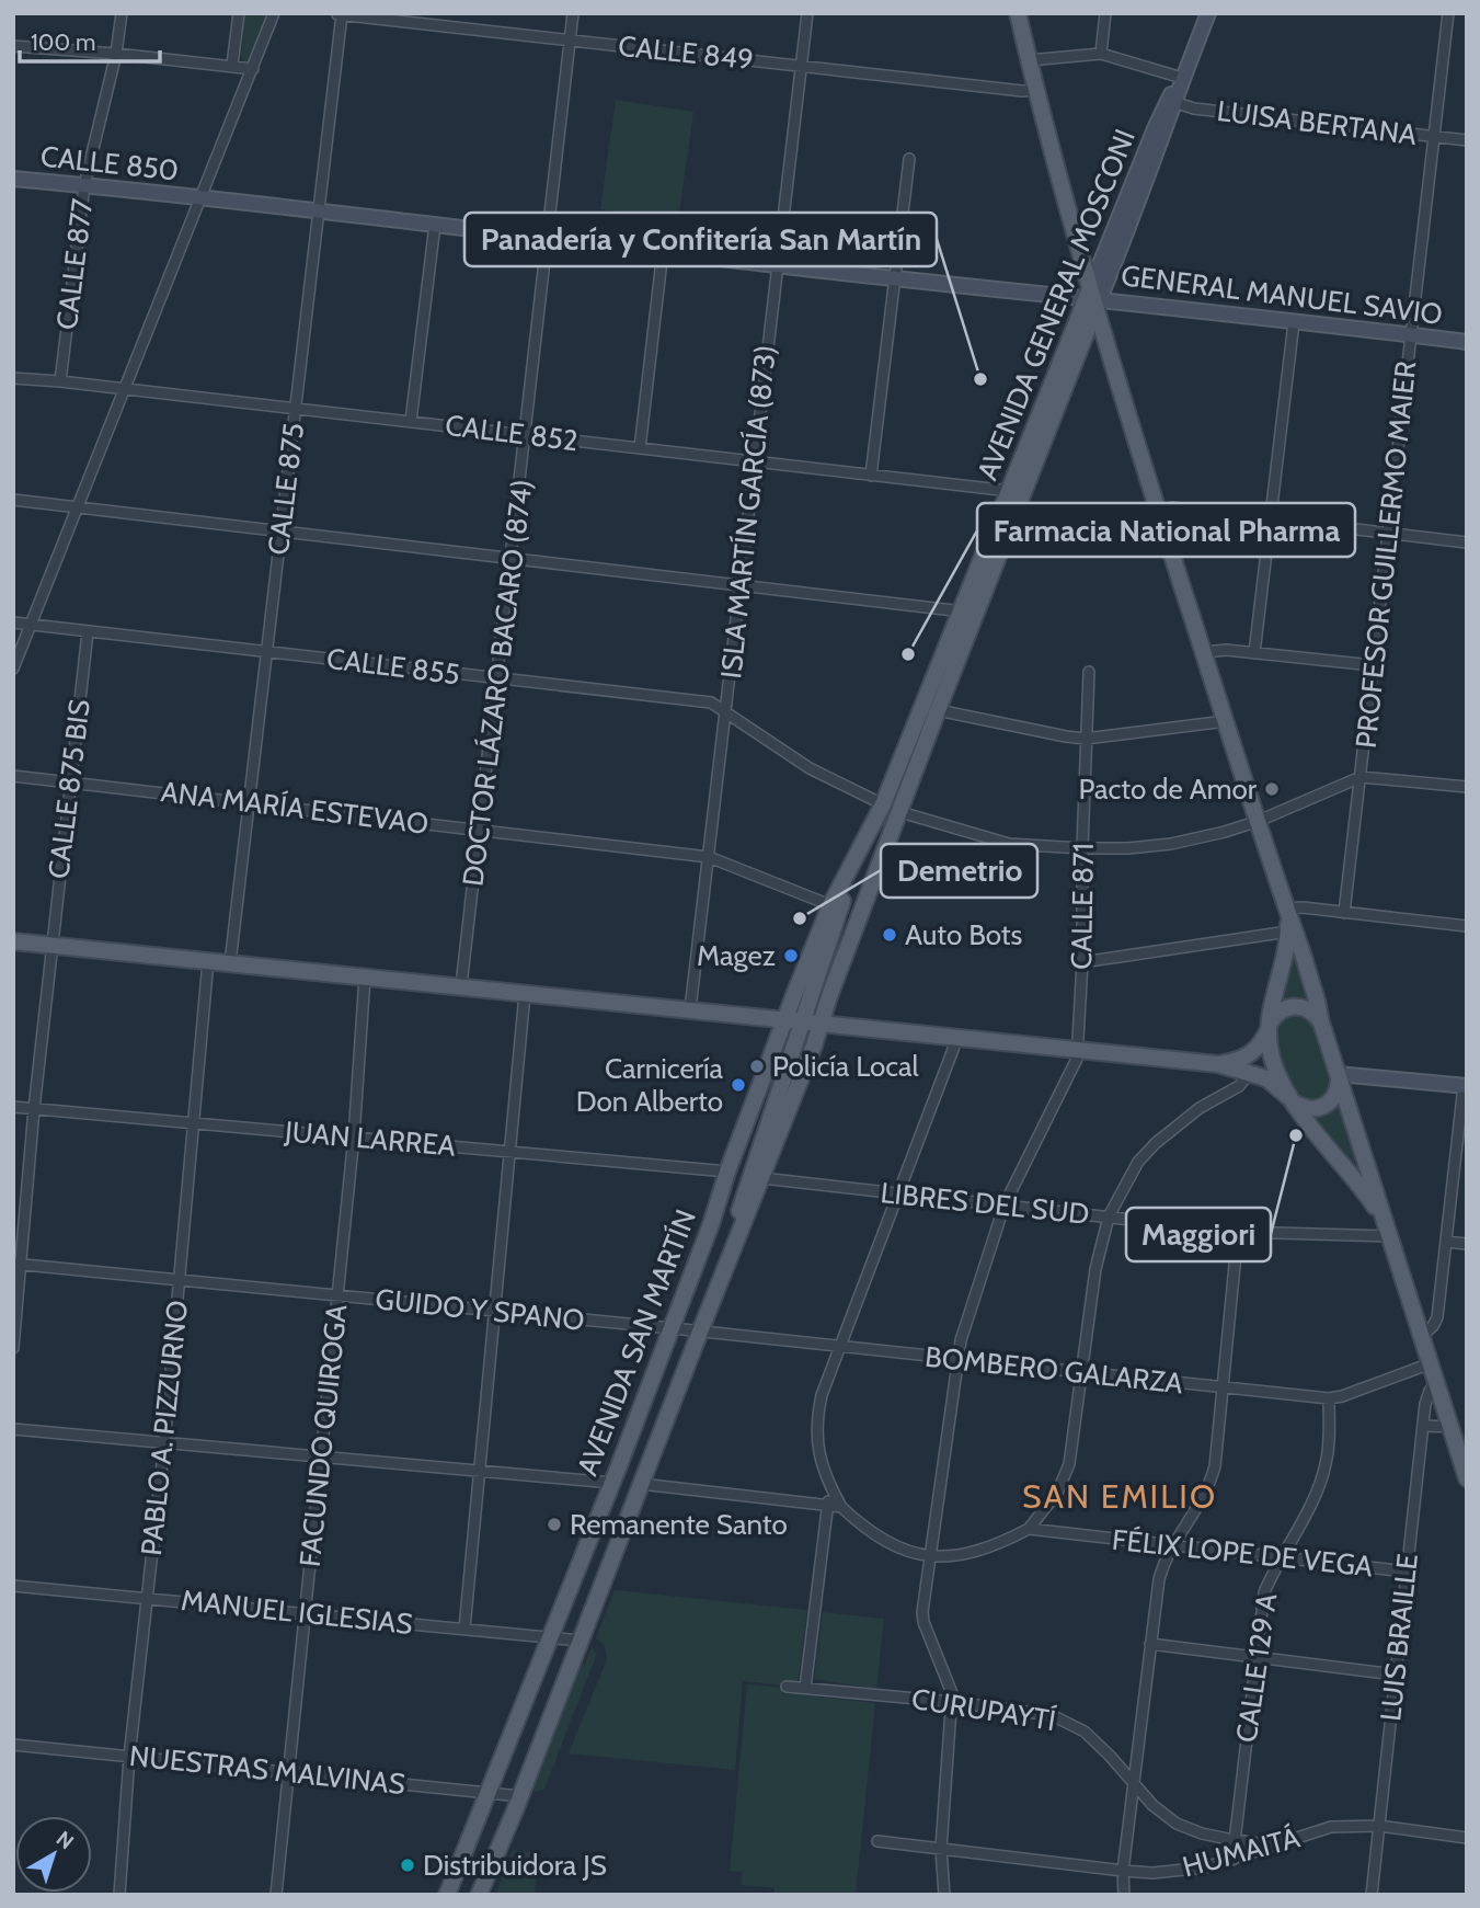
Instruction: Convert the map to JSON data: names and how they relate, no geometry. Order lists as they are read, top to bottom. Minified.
{"streets":{"main road":["CALLE 850","GENERAL MANUEL SAVIO","AVENIDA GENERAL MOSCONI","AVENIDA SAN MARTÍN"],"street":["CALLE 849","LUISA BERTANA","CALLE 877","CALLE 852","CALLE 875","ISLA MARTÍN GARCÍA (873)","PROFESOR GUILLERMO MAIER","CALLE 855","DOCTOR LÁZARO BACARO (874)","CALLE 875 BIS","ANA MARÍA ESTEVAO","CALLE 871","JUAN LARREA","LIBRES DEL SUD","GUIDO Y SPANO","BOMBERO GALARZA","PABLO A. PIZZURNO","FACUNDO QUIROGA","FÉLIX LOPE DE VEGA","MANUEL IGLESIAS","LUIS BRAILLE","CALLE 129 A","CURUPAYTÍ","NUESTRAS MALVINAS","HUMAITÁ"]},"crossings":[["CALLE 849","CALLE 875"],["CALLE 849","ISLA MARTÍN GARCÍA (873)"],["CALLE 849","DOCTOR LÁZARO BACARO (874)"],["LUISA BERTANA","AVENIDA GENERAL MOSCONI"],["LUISA BERTANA","PROFESOR GUILLERMO MAIER"],["CALLE 850","CALLE 877"],["CALLE 850","GENERAL MANUEL SAVIO"],["CALLE 850","CALLE 875"],["CALLE 850","DOCTOR LÁZARO BACARO (874)"],["CALLE 877","CALLE 852"],["GENERAL MANUEL SAVIO","AVENIDA GENERAL MOSCONI"],["GENERAL MANUEL SAVIO","ISLA MARTÍN GARCÍA (873)"],["GENERAL MANUEL SAVIO","PROFESOR GUILLERMO MAIER"],["AVENIDA GENERAL MOSCONI","CALLE 852"],["AVENIDA GENERAL MOSCONI","CALLE 855"],["AVENIDA GENERAL MOSCONI","ANA MARÍA ESTEVAO"],["AVENIDA GENERAL MOSCONI","AVENIDA SAN MARTÍN"],["CALLE 852","CALLE 875"],["CALLE 852","ISLA MARTÍN GARCÍA (873)"],["CALLE 852","DOCTOR LÁZARO BACARO (874)"],["CALLE 875","CALLE 855"],["CALLE 875","ANA MARÍA ESTEVAO"],["ISLA MARTÍN GARCÍA (873)","CALLE 855"],["ISLA MARTÍN GARCÍA (873)","ANA MARÍA ESTEVAO"],["CALLE 855","DOCTOR LÁZARO BACARO (874)"],["CALLE 855","CALLE 875 BIS"],["DOCTOR LÁZARO BACARO (874)","ANA MARÍA ESTEVAO"],["CALLE 875 BIS","ANA MARÍA ESTEVAO"],["CALLE 875 BIS","JUAN LARREA"],["CALLE 875 BIS","GUIDO Y SPANO"],["CALLE 871","LIBRES DEL SUD"],["CALLE 871","BOMBERO GALARZA"],["CALLE 871","FÉLIX LOPE DE VEGA"],["CALLE 871","CURUPAYTÍ"],["JUAN LARREA","AVENIDA SAN MARTÍN"],["JUAN LARREA","PABLO A. PIZZURNO"],["JUAN LARREA","FACUNDO QUIROGA"],["LIBRES DEL SUD","AVENIDA SAN MARTÍN"],["GUIDO Y SPANO","AVENIDA SAN MARTÍN"],["GUIDO Y SPANO","BOMBERO GALARZA"],["GUIDO Y SPANO","PABLO A. PIZZURNO"],["GUIDO Y SPANO","FACUNDO QUIROGA"],["AVENIDA SAN MARTÍN","BOMBERO GALARZA"],["AVENIDA SAN MARTÍN","MANUEL IGLESIAS"],["AVENIDA SAN MARTÍN","NUESTRAS MALVINAS"],["BOMBERO GALARZA","CALLE 129 A"],["PABLO A. PIZZURNO","MANUEL IGLESIAS"],["PABLO A. PIZZURNO","NUESTRAS MALVINAS"],["FACUNDO QUIROGA","MANUEL IGLESIAS"],["FACUNDO QUIROGA","NUESTRAS MALVINAS"],["FÉLIX LOPE DE VEGA","LUIS BRAILLE"],["FÉLIX LOPE DE VEGA","CALLE 129 A"],["LUIS BRAILLE","HUMAITÁ"],["CALLE 129 A","CURUPAYTÍ"],["CALLE 129 A","HUMAITÁ"],["CURUPAYTÍ","HUMAITÁ"]],"districts":["SAN EMILIO"],"places":["Panadería y Confitería San Martín","Farmacia National Pharma","Pacto de Amor","Demetrio","Auto Bots","Magez","Policía Local","Carnicería Don Alberto","Maggiori","Remanente Santo","Distribuidora JS"],"scale_bar":"100 m","north":"top right"}
